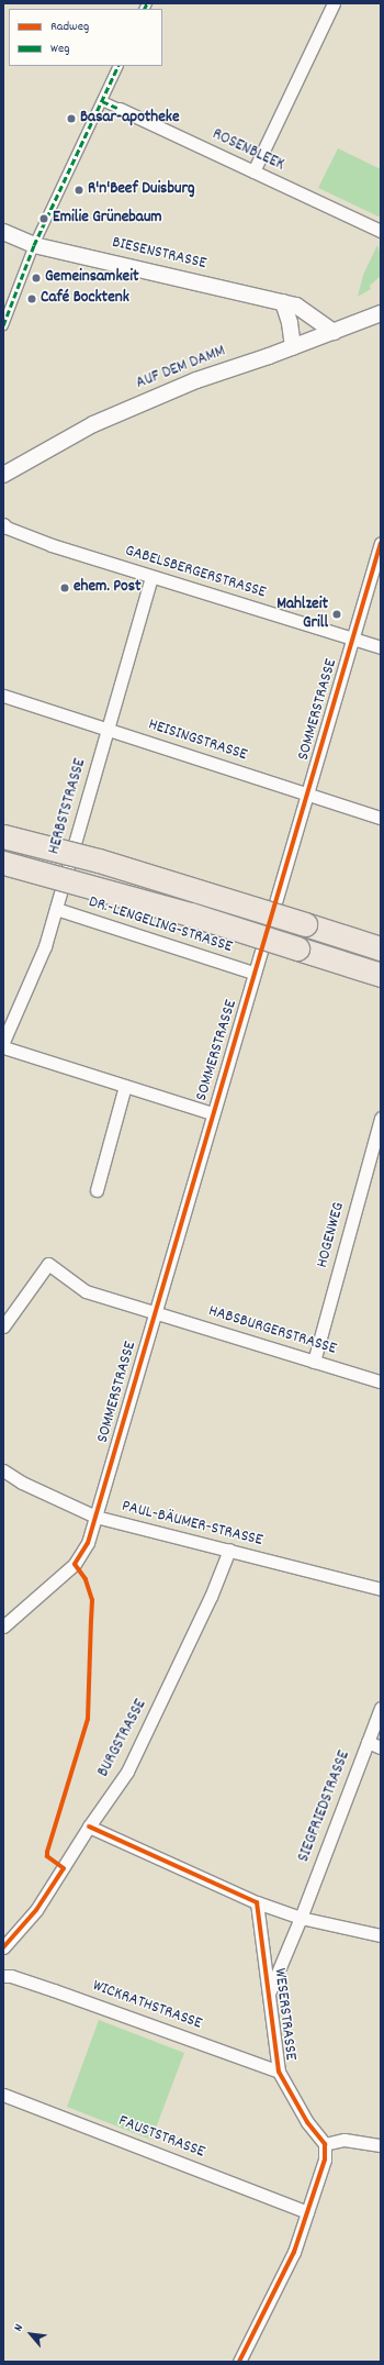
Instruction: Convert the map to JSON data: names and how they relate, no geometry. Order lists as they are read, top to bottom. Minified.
{"streets":{"street":["ROSENBLEEK","BIESENSTRASSE","AUF DEM DAMM","GABELSBERGERSTRASSE","SOMMERSTRASSE","HEISINGSTRASSE","HERBSTSTRASSE","DR.-LENGELING-STRASSE","HOGENWEG","HABSBURGERSTRASSE","PAUL-BÄUMER-STRASSE","BURGSTRASSE","SIEGFRIEDSTRASSE","WICKRATHSTRASSE","WESERSTRASSE","FAUSTSTRASSE"]},"crossings":[["BIESENSTRASSE","AUF DEM DAMM"],["GABELSBERGERSTRASSE","SOMMERSTRASSE"],["GABELSBERGERSTRASSE","HERBSTSTRASSE"],["SOMMERSTRASSE","HEISINGSTRASSE"],["SOMMERSTRASSE","DR.-LENGELING-STRASSE"],["SOMMERSTRASSE","HABSBURGERSTRASSE"],["SOMMERSTRASSE","PAUL-BÄUMER-STRASSE"],["HEISINGSTRASSE","HERBSTSTRASSE"],["HERBSTSTRASSE","DR.-LENGELING-STRASSE"],["HOGENWEG","HABSBURGERSTRASSE"],["PAUL-BÄUMER-STRASSE","BURGSTRASSE"],["SIEGFRIEDSTRASSE","WESERSTRASSE"],["WICKRATHSTRASSE","WESERSTRASSE"]],"places":["Basar-apotheke","R'n'Beef Duisburg","Emilie Grünebaum","Gemeinsamkeit","Café Bocktenk","ehem. Post","Mahlzeit Grill"],"legend":["Radweg","Weg"],"north":"top left"}
